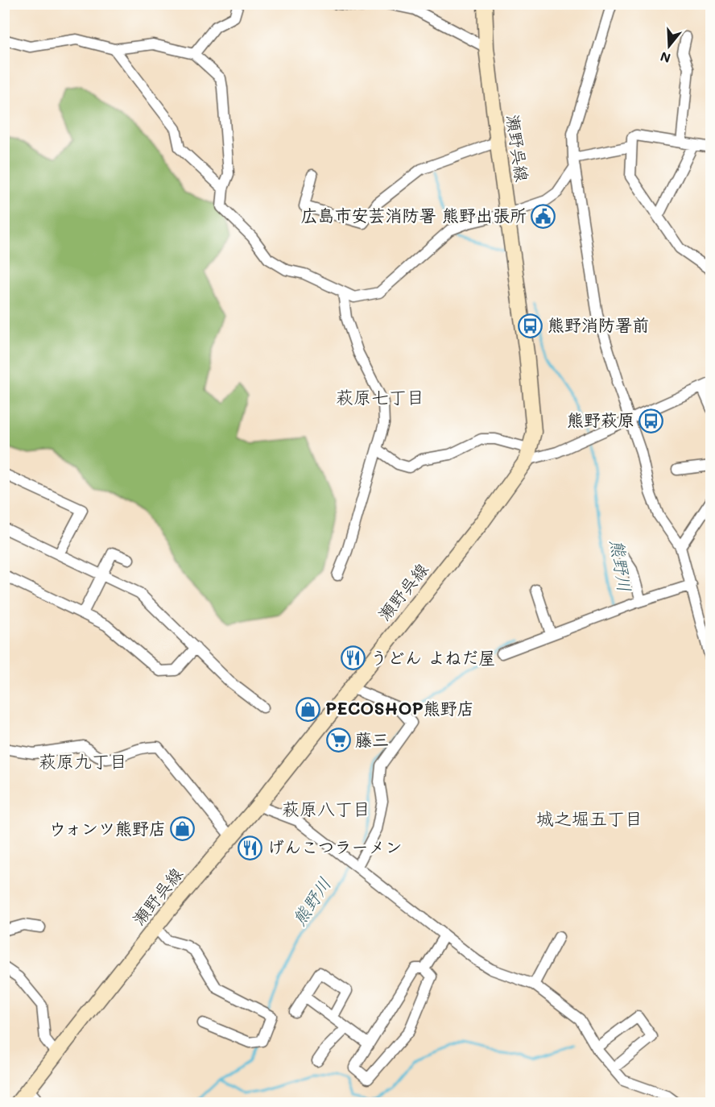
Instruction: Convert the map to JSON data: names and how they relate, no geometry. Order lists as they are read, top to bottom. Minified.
{"streets":{"main road":["瀬野呉線"]},"districts":["萩原七丁目","萩原九丁目","萩原八丁目","城之堀五丁目"],"water":["熊野川"],"places":{"public building":["広島市安芸消防署 熊野出張所"],"bus stop":["熊野消防署前","熊野萩原"],"restaurant":["うどん よねだ屋","げんこつラーメン"],"shop":["PECOSHOP熊野店","ウォンツ熊野店"],"supermarket":["藤三"]},"north":"bottom"}
